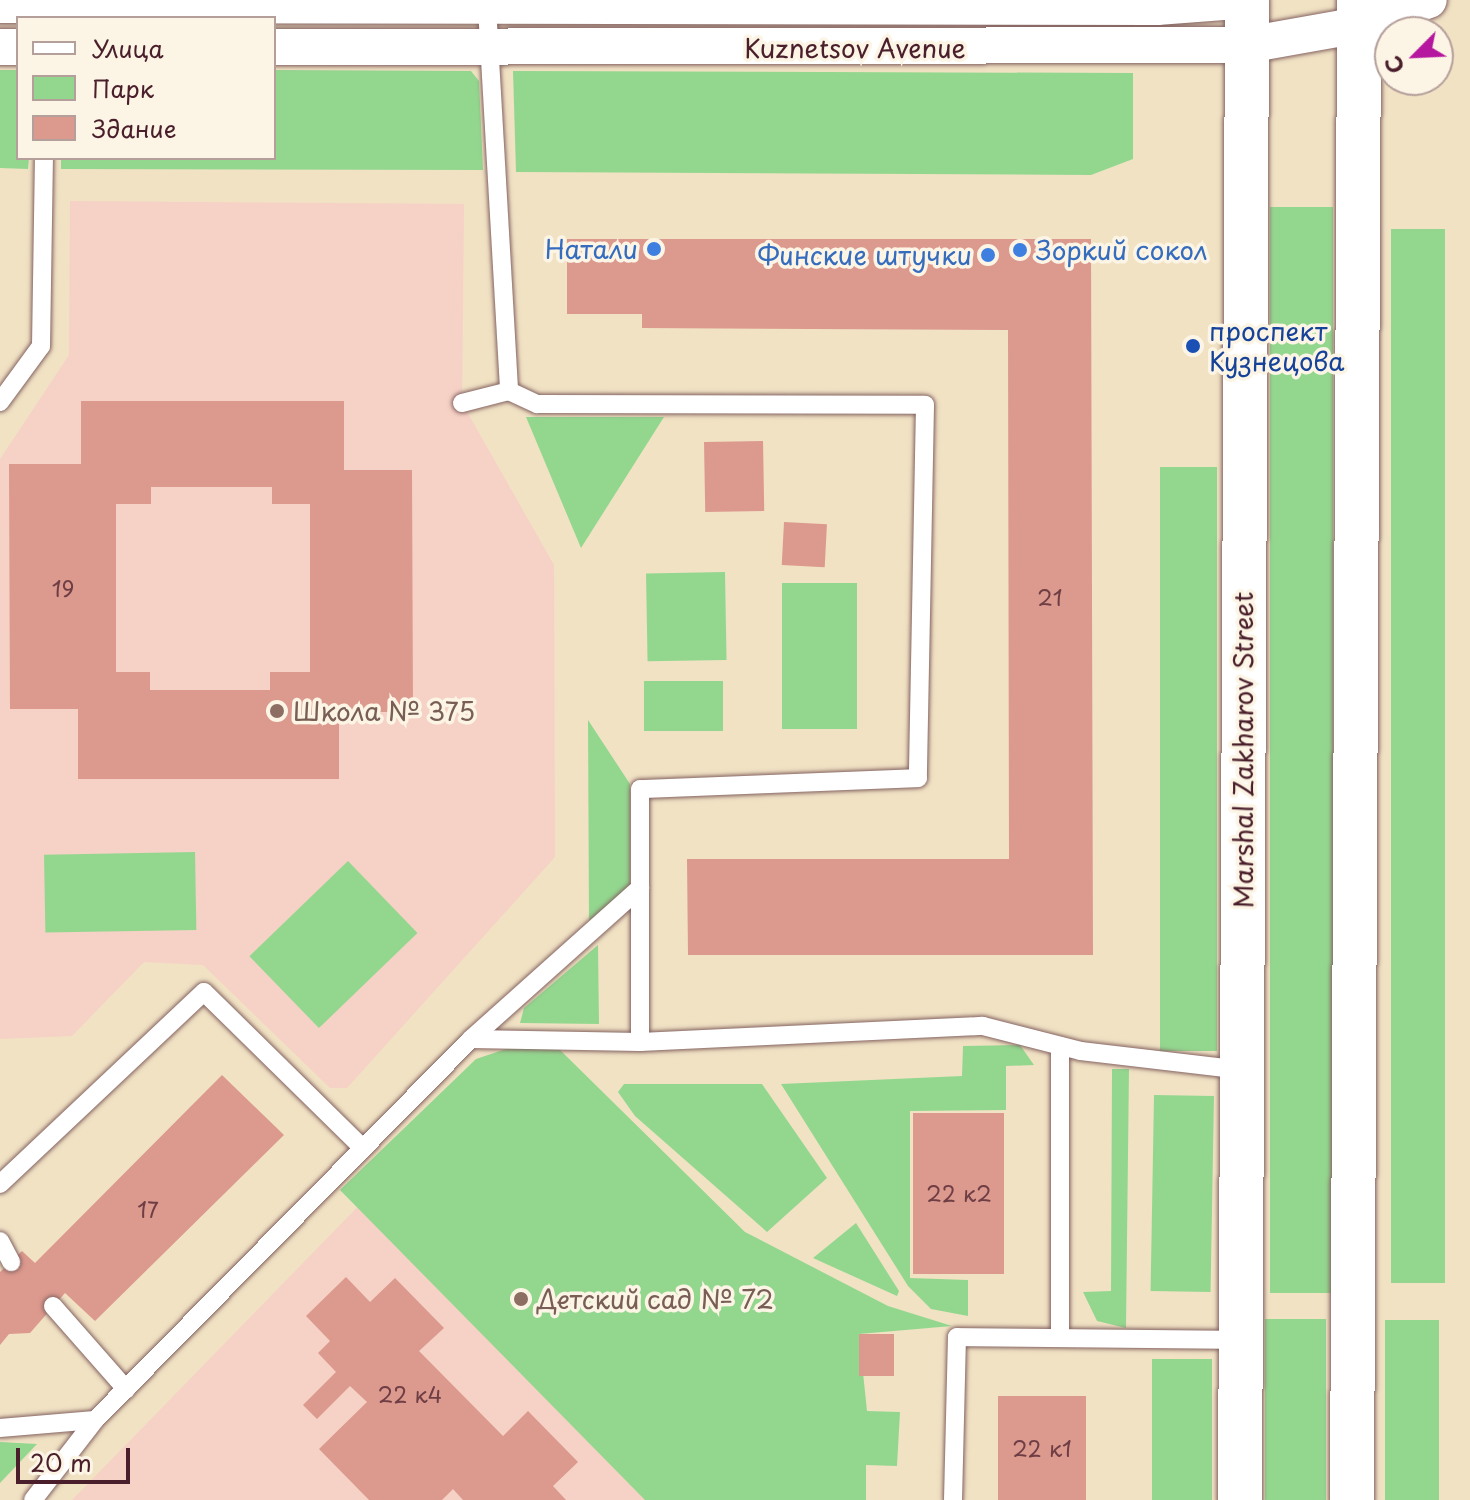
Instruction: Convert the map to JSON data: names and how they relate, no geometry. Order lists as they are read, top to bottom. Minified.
{"streets":{"street":["Kuznetsov Avenue","Marshal Zakharov Street"]},"crossings":[["Kuznetsov Avenue","Marshal Zakharov Street"]],"places":["Натали","Зоркий сокол","Финские штучки","проспект Кузнецова","Школа № 375","Детский сад № 72"],"house_numbers":["19","21","22 к2","17","22 к4","22 к1"],"legend":["Улица","Парк","Здание"],"scale_bar":"20 m","north":"bottom left"}
